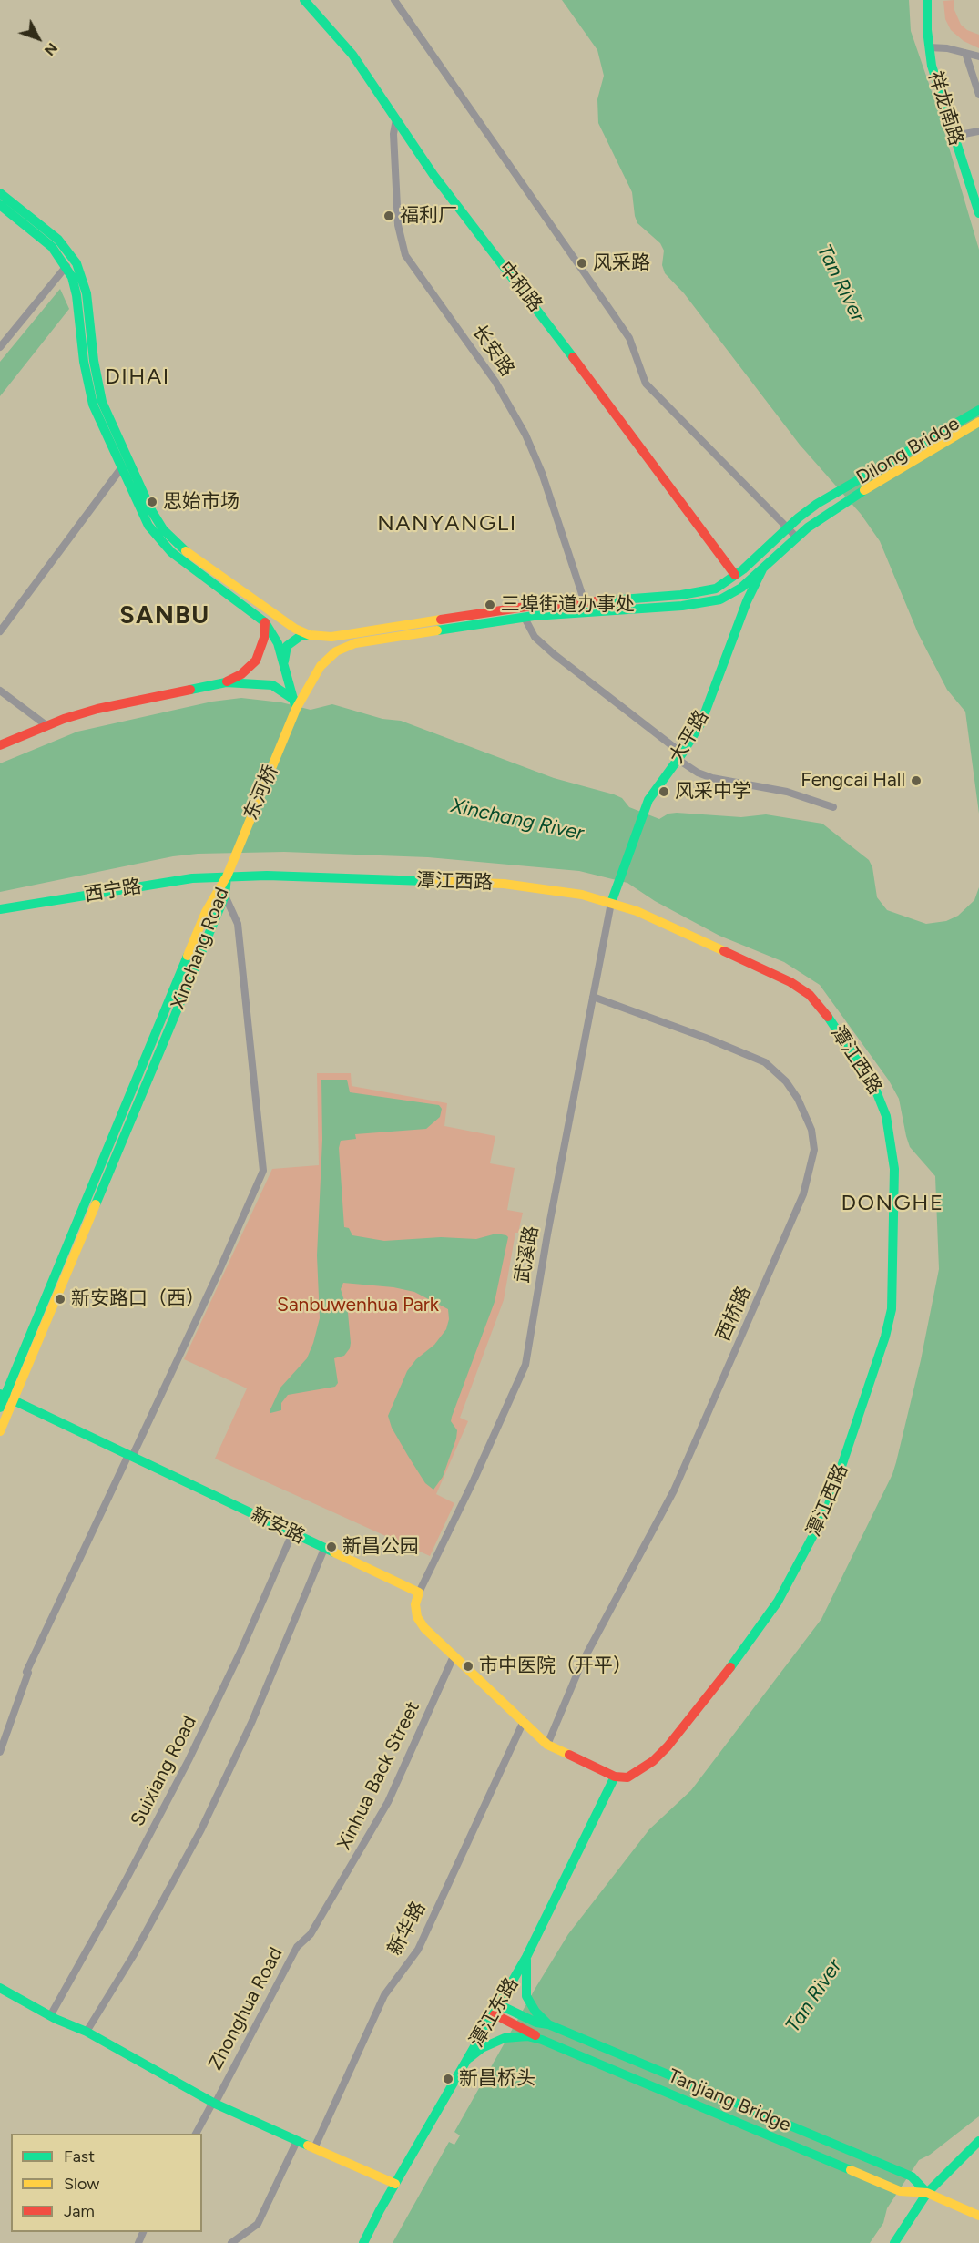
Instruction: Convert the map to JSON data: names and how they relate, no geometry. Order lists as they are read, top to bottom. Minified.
{"streets":{"street":["祥龙南路","中和路","长安路","Dilong Bridge","大平路","东河桥","潭江西路","西宁路","Xinchang Road","武溪路","西桥路","新安路","Suixiang Road","Xinhua Back Street","新华路","Zhonghua Road","潭江东路","Tanjiang Bridge"]},"crossings":[["中和路","长安路"],["中和路","Dilong Bridge"],["长安路","Dilong Bridge"],["Dilong Bridge","大平路"],["Dilong Bridge","东河桥"],["大平路","潭江西路"],["大平路","武溪路"],["东河桥","潭江西路"],["东河桥","西宁路"],["东河桥","Xinchang Road"],["潭江西路","西宁路"],["潭江西路","Xinchang Road"],["潭江西路","武溪路"],["潭江西路","潭江东路"],["西宁路","Xinchang Road"],["Xinchang Road","新安路"],["武溪路","西桥路"],["武溪路","新安路"],["新安路","Suixiang Road"],["Xinhua Back Street","Zhonghua Road"],["潭江东路","Tanjiang Bridge"]],"districts":["DIHAI","NANYANGLI","SANBU","DONGHE"],"water":["Tan River","Xinchang River"],"parks":["Sanbuwenhua Park"],"places":["福利厂","风采路","思始市场","三埠街道办事处","Fengcai Hall","风采中学","新安路口（西）","新昌公园","市中医院（开平）","新昌桥头"],"legend":["Fast","Slow","Jam"],"north":"bottom right"}
